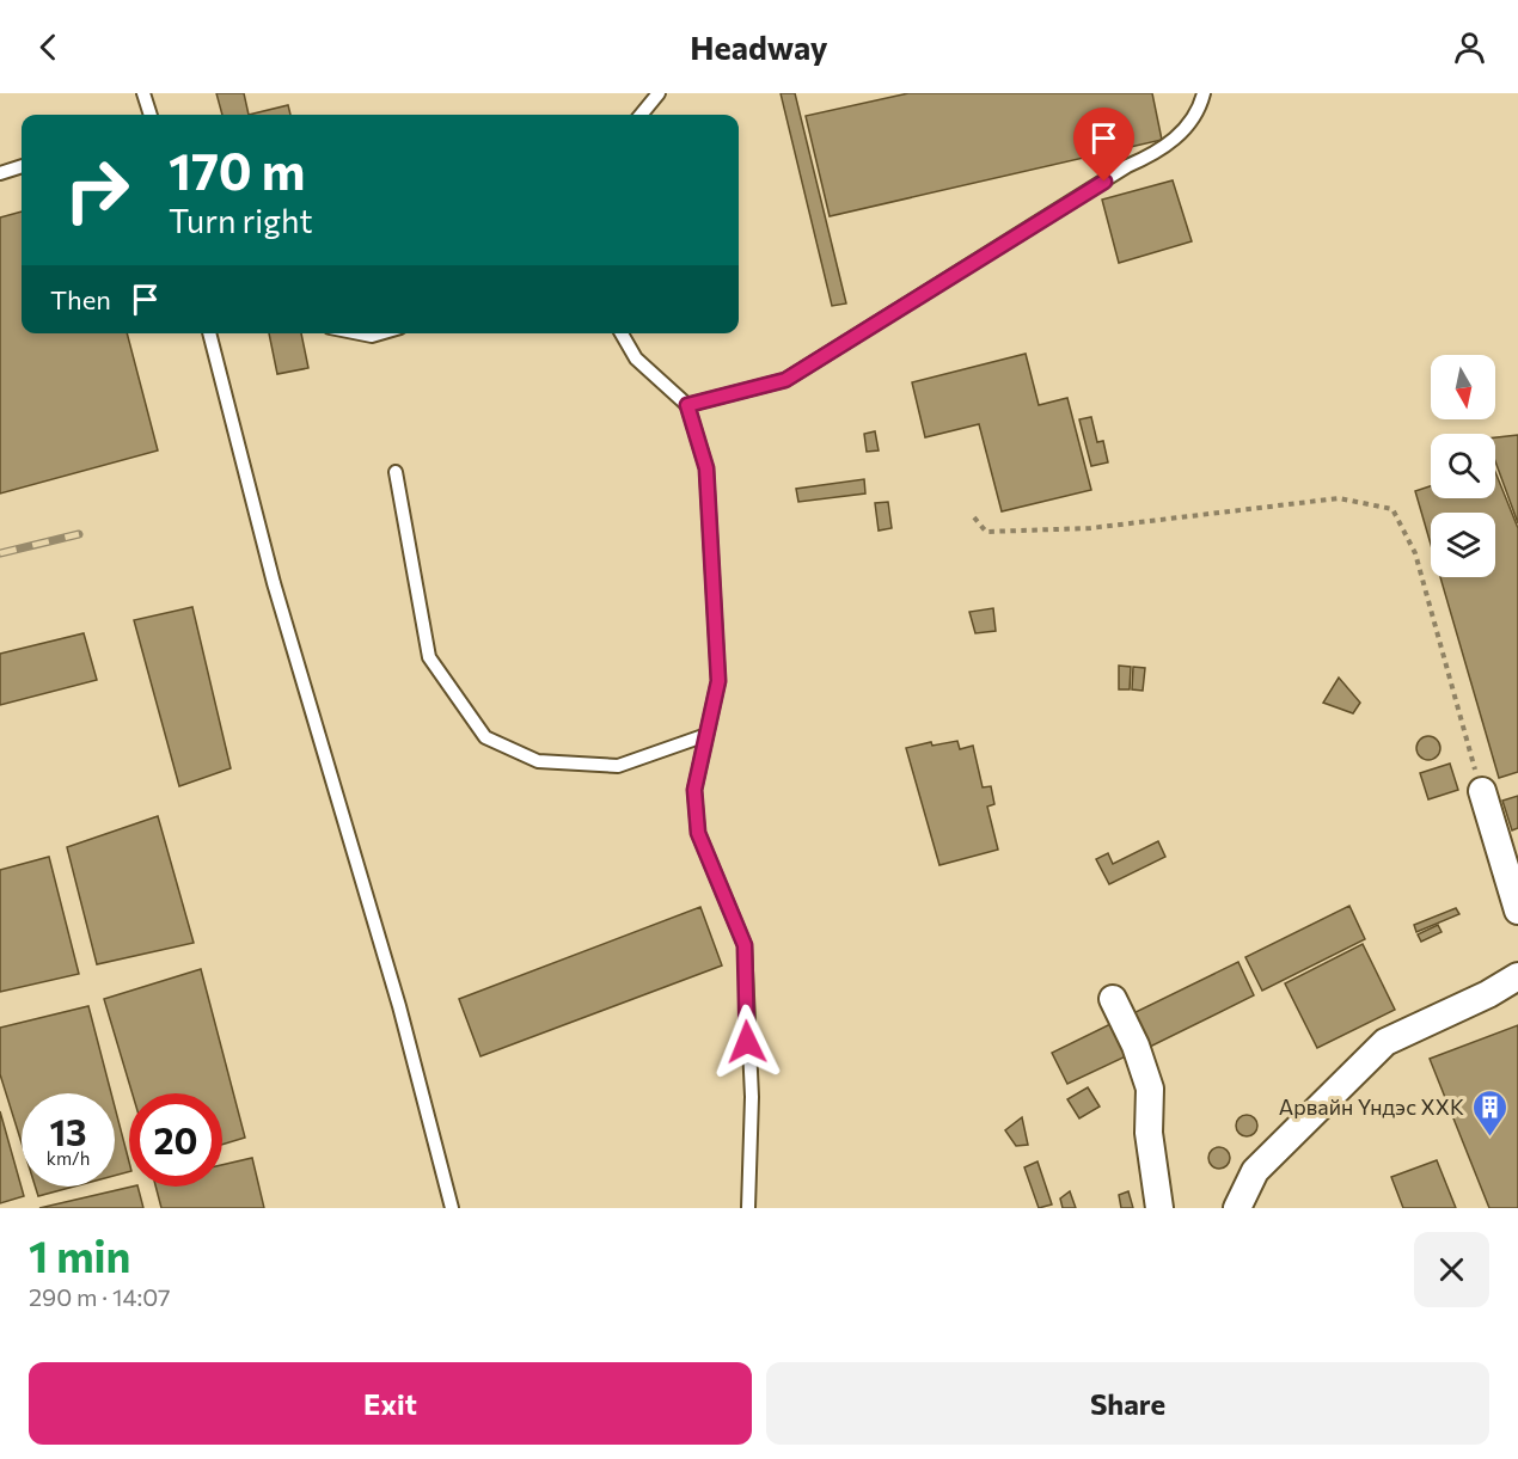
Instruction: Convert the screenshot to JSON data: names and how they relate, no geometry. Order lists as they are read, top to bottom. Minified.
{"places":{"building":["Арвайн Үндэс ХХК"]},"north":"bottom","page":{"header":"Headway","turn":["170 m","Turn right"],"then":"Then","speed":"13 km/h","limit":"20","heading":["1 min","290 m · 14:07"],"buttons":["Exit","Share"]}}
